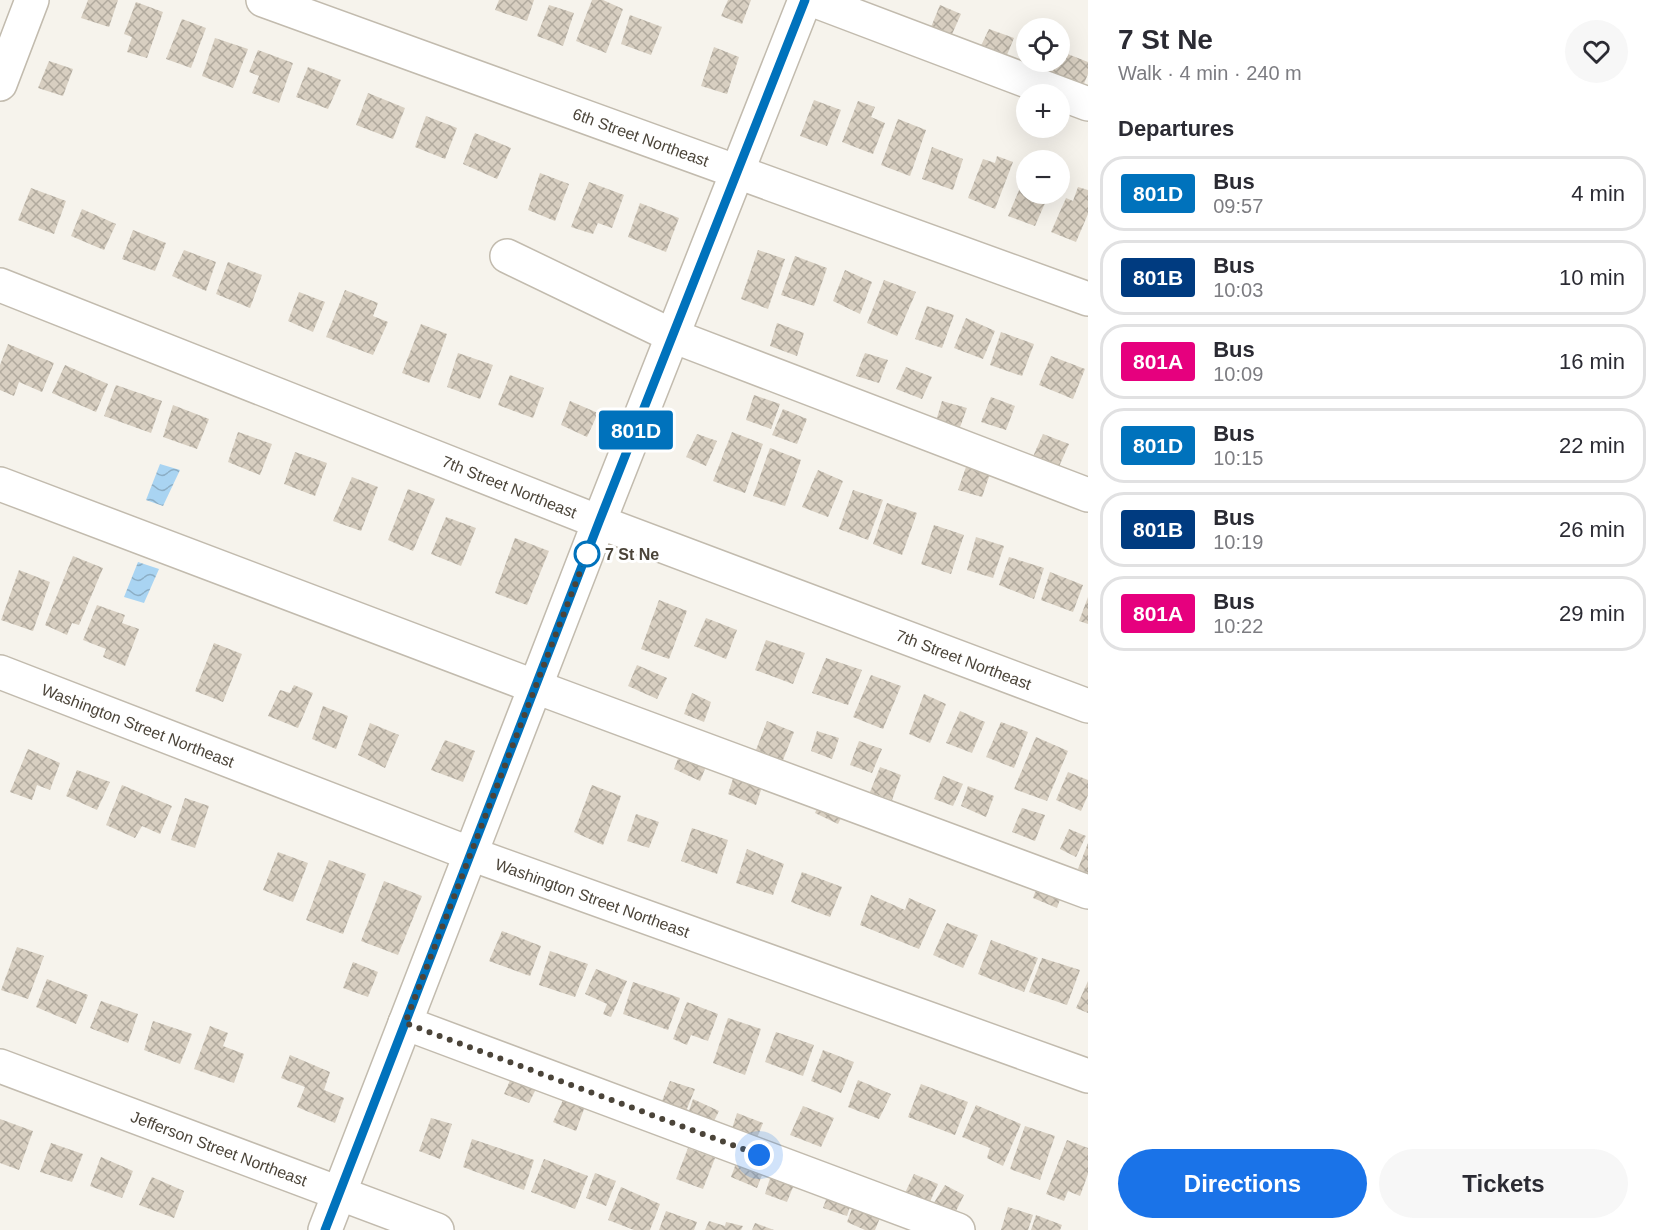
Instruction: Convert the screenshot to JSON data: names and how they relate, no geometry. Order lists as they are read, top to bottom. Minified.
{"streets":{"street":["6th Street Northeast","7th Street Northeast","Washington Street Northeast","Jefferson Street Northeast"]},"places":["7 St Ne"],"lines":["bus line 801D"],"page":{"on_map":"801D","heading":[["7 St Ne","Walk · 4 min · 240 m"],"Departures"],"map_buttons":["+","−"],"list":[{"mark":"801D","name":"Bus","note":"09:57","value":"4 min"},{"mark":"801B","name":"Bus","note":"10:03","value":"10 min"},{"mark":"801A","name":"Bus","note":"10:09","value":"16 min"},{"mark":"801D","name":"Bus","note":"10:15","value":"22 min"},{"mark":"801B","name":"Bus","note":"10:19","value":"26 min"},{"mark":"801A","name":"Bus","note":"10:22","value":"29 min"}],"buttons":["Directions","Tickets"]}}
